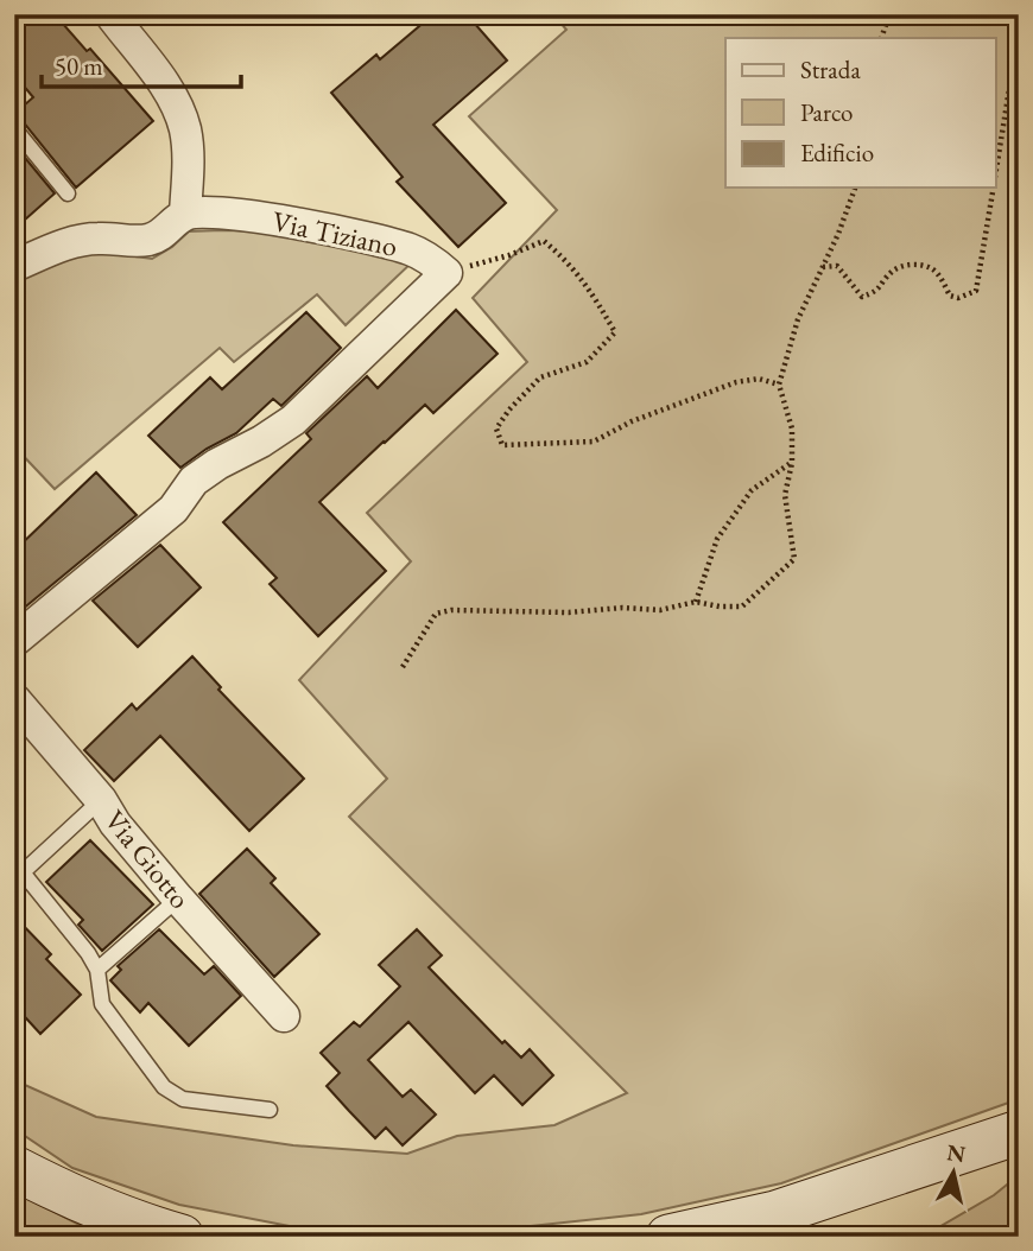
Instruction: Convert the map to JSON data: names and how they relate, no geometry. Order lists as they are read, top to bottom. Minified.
{"streets":{"street":["Via Tiziano","Via Giotto"]},"legend":["Strada","Parco","Edificio"],"scale_bar":"50 m","north":"top"}
